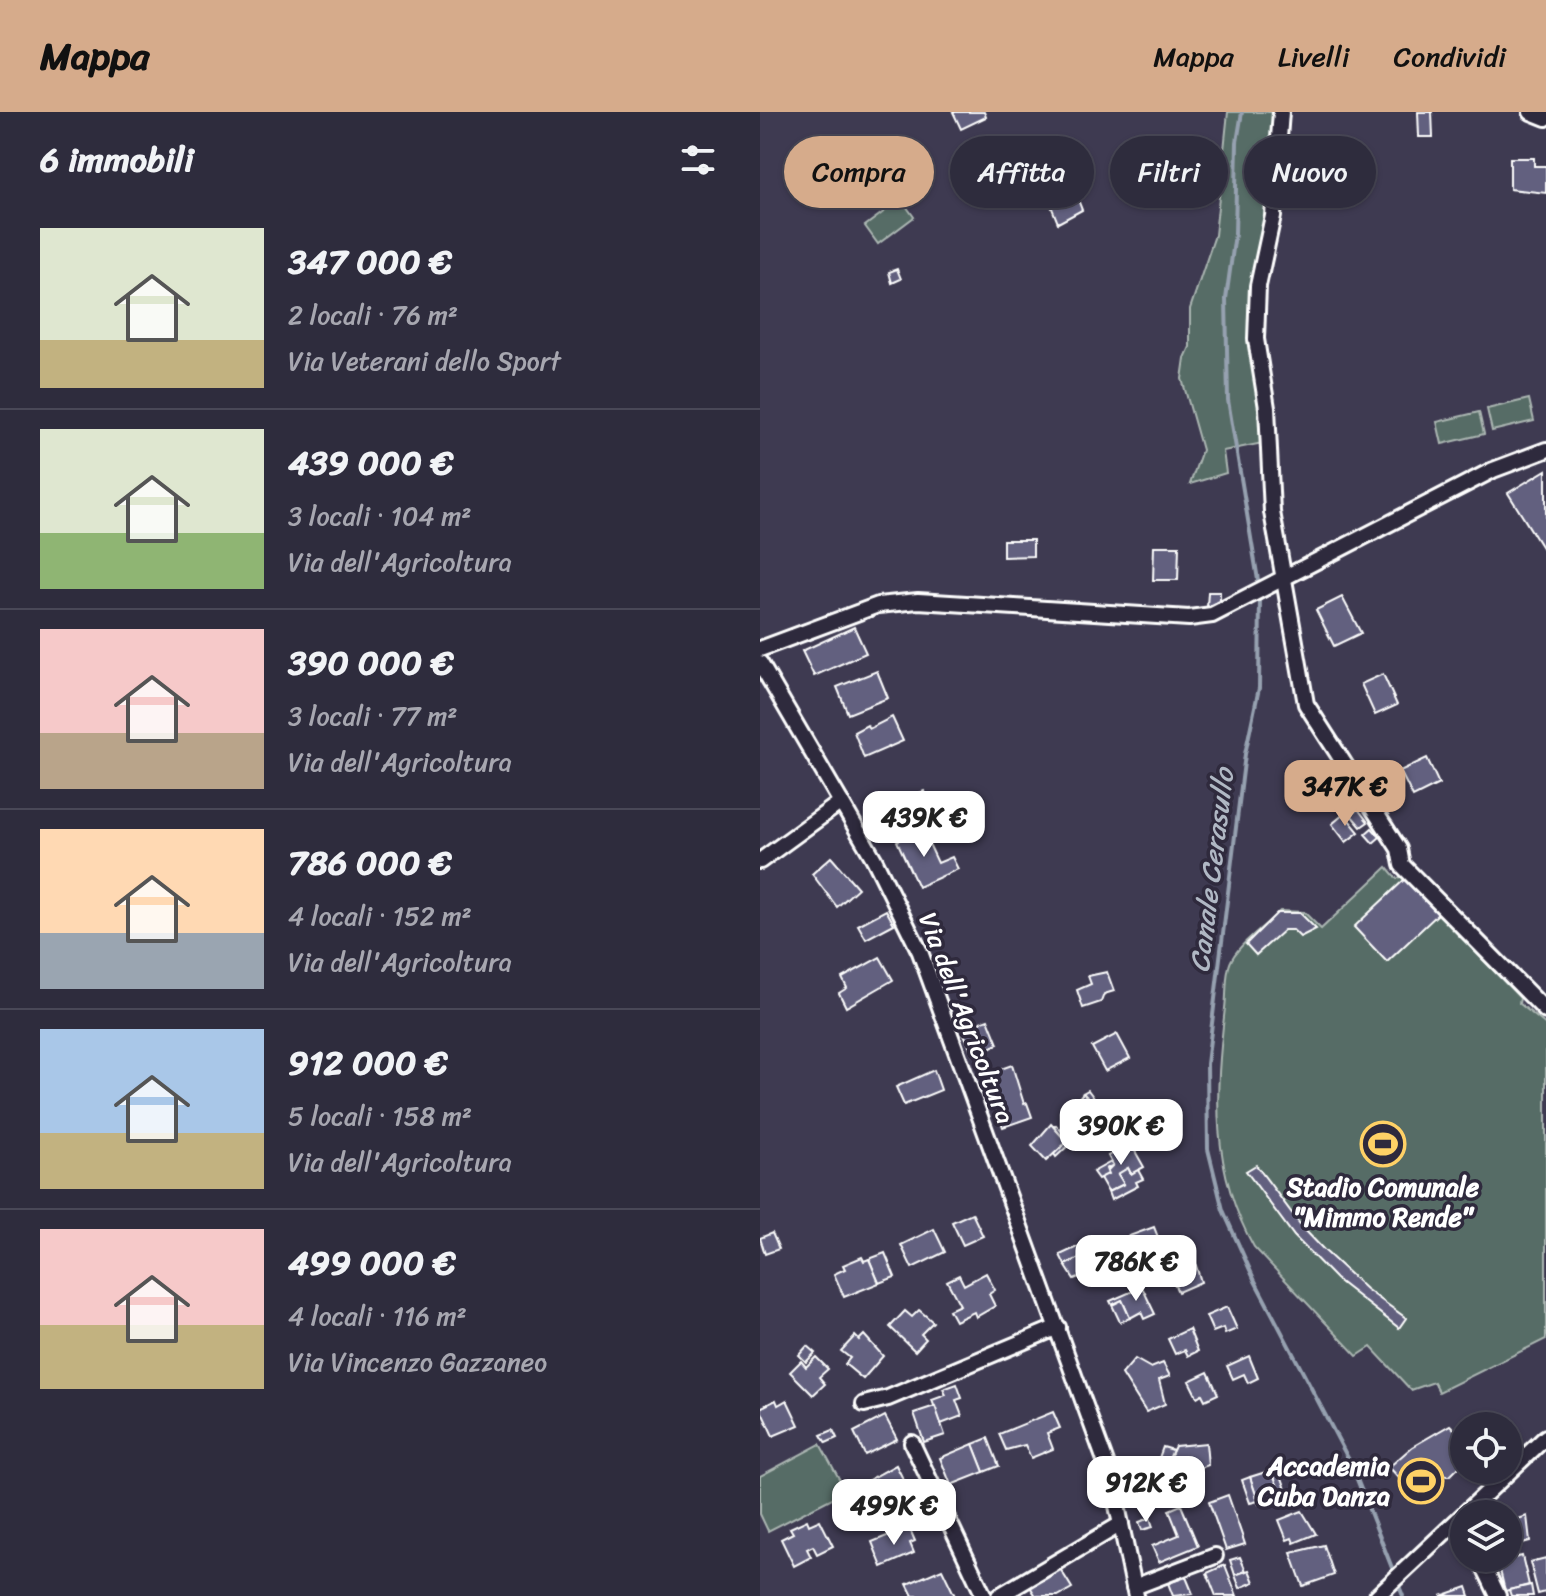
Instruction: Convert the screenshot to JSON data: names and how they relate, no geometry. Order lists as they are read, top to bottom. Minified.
{"streets":{"street":["Via dell'Agricoltura"]},"water":["Canale Cerasullo"],"places":{"sports":["Stadio Comunale \"Mimmo Rende\"","Accademia Cuba Danza"]},"page":{"header":"Mappa","nav":["Mappa","Livelli","Condividi"],"heading":"6 immobili","chip":["Compra","Affitta","Filtri","Nuovo"],"list":[{"name":"347 000 €","note":"2 locali · 76 m² · Via Veterani dello Sport"},{"name":"439 000 €","note":"3 locali · 104 m² · Via dell'Agricoltura"},{"name":"390 000 €","note":"3 locali · 77 m² · Via dell'Agricoltura"},{"name":"786 000 €","note":"4 locali · 152 m² · Via dell'Agricoltura"},{"name":"912 000 €","note":"5 locali · 158 m² · Via dell'Agricoltura"},{"name":"499 000 €","note":"4 locali · 116 m² · Via Vincenzo Gazzaneo"}],"price":["347K €","439K €","390K €","786K €","912K €","499K €"]}}
